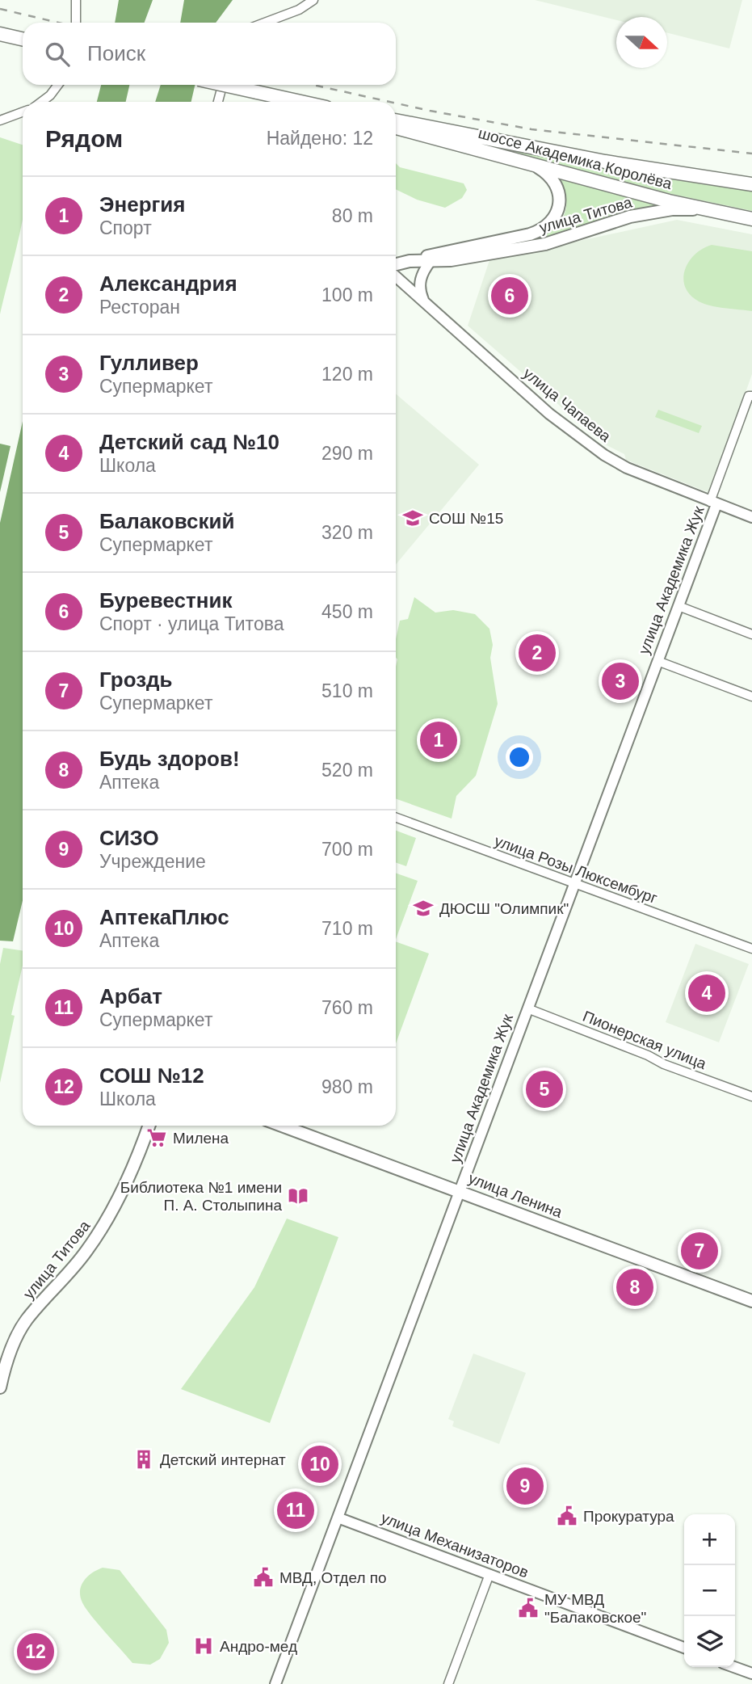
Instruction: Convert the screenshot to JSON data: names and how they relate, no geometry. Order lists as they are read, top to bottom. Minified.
{"streets":{"highway":["шоссе Академика Королёва"],"main road":["улица Титова","улица Ленина"],"street":["улица Чапаева","улица Академика Жук","улица Розы Люксембург","Пионерская улица","улица Механизаторов"]},"crossings":[["шоссе Академика Королёва","улица Титова"],["улица Чапаева","улица Академика Жук"],["улица Академика Жук","улица Розы Люксембург"],["улица Академика Жук","Пионерская улица"],["улица Академика Жук","улица Ленина"],["улица Академика Жук","улица Механизаторов"]],"places":{"school or university":["СОШ №15","ДЮСШ \"Олимпик\""],"supermarket":["Милена"],"library":["Библиотека №1 имени П. А. Столыпина"],"building":["Детский интернат"],"public building":["Прокуратура","МВД, Отдел по","МУ МВД \"Балаковское\""],"hospital":["Андро-мед"]},"north":"right","page":{"search":"Поиск","heading":["Рядом","Найдено: 12"],"list":[{"mark":"1","name":"Энергия","note":"Спорт","value":"80 m"},{"mark":"2","name":"Александрия","note":"Ресторан","value":"100 m"},{"mark":"3","name":"Гулливер","note":"Супермаркет","value":"120 m"},{"mark":"4","name":"Детский сад №10","note":"Школа","value":"290 m"},{"mark":"5","name":"Балаковский","note":"Супермаркет","value":"320 m"},{"mark":"6","name":"Буревестник","note":"Спорт · улица Титова","value":"450 m"},{"mark":"7","name":"Гроздь","note":"Супермаркет","value":"510 m"},{"mark":"8","name":"Будь здоров!","note":"Аптека","value":"520 m"},{"mark":"9","name":"СИЗО","note":"Учреждение","value":"700 m"},{"mark":"10","name":"АптекаПлюс","note":"Аптека","value":"710 m"},{"mark":"11","name":"Арбат","note":"Супермаркет","value":"760 m"},{"mark":"12","name":"СОШ №12","note":"Школа","value":"980 m"}],"pins":["6","2","3","1","4","5","7","8","10","9","11","12"],"map_buttons":["+","−"]}}
